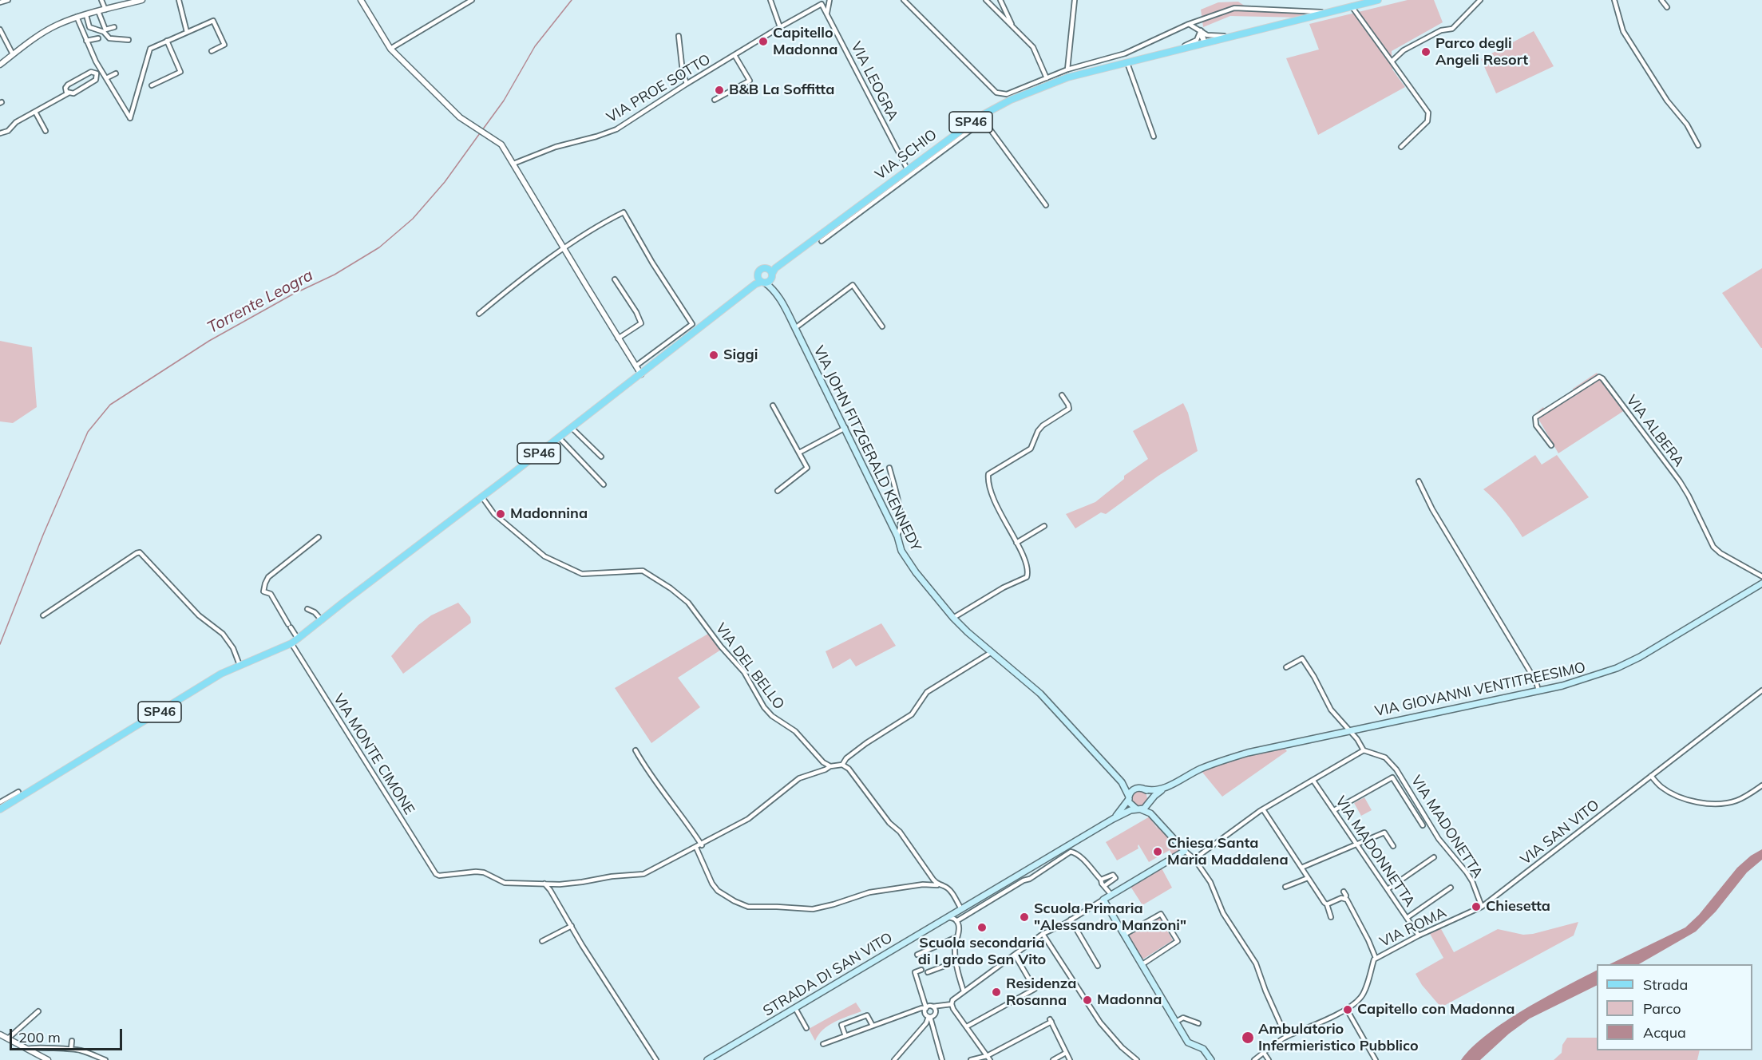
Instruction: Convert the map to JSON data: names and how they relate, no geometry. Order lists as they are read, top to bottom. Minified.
{"streets":{"main road":["SP46","VIA SCHIO","VIA JOHN FITZGERALD KENNEDY","VIA GIOVANNI VENTITREESIMO","STRADA DI SAN VITO"],"street":["VIA LEOGRA","VIA PROE SOTTO","VIA ALBERA","VIA DEL BELLO","VIA MONTE CIMONE","VIA MADONETTA","VIA SAN VITO","VIA MADONNETTA","VIA ROMA"]},"crossings":[["VIA LEOGRA","VIA PROE SOTTO"],["VIA LEOGRA","VIA SCHIO"],["SP46","VIA SCHIO"],["SP46","VIA JOHN FITZGERALD KENNEDY"],["SP46","VIA DEL BELLO"],["SP46","VIA MONTE CIMONE"],["VIA SCHIO","VIA JOHN FITZGERALD KENNEDY"],["VIA MADONETTA","VIA SAN VITO"],["VIA MADONETTA","VIA ROMA"],["VIA SAN VITO","VIA ROMA"],["VIA MADONNETTA","VIA ROMA"]],"water":["Torrente Leogra"],"places":["Capitello Madonna","Parco degli Angeli Resort","B&B La Soffitta","Siggi","Madonnina","Chiesa Santa Maria Maddalena","Chiesetta","Scuola Primaria \"Alessandro Manzoni\"","Scuola secondaria di I grado San Vito","Residenza Rosanna","Madonna","Capitello con Madonna","Ambulatorio Infermieristico Pubblico"],"legend":["Strada","Parco","Acqua"],"scale_bar":"200 m"}
